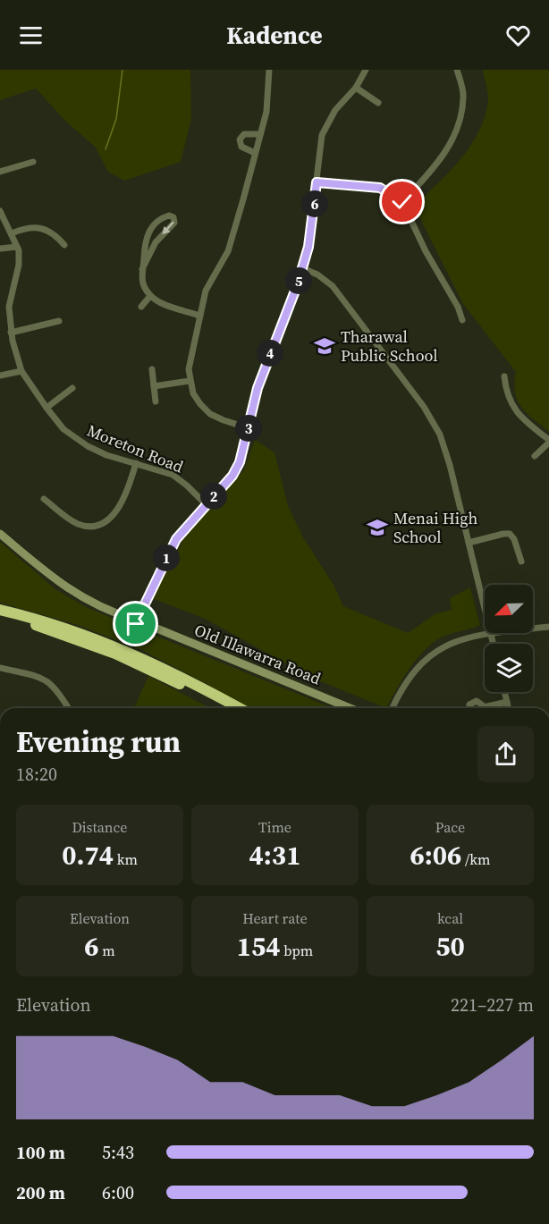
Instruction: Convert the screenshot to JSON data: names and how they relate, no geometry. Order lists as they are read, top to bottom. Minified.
{"streets":{"street":["Moreton Road","Old Illawarra Road"]},"places":{"school or university":["Tharawal Public School","Menai High School"]},"north":"bottom left","page":{"header":"Kadence","pins":["6","5","4","3","2","1"],"heading":["Evening run","18:20"],"stats":[["Distance","0.74 km"],["Time","4:31"],["Pace","6:06 /km"],["Elevation","6 m"],["Heart rate","154 bpm"],["kcal","50"]],"chart":["Elevation","221–227 m"],"list":[{"name":"100 m","note":"5:43"},{"name":"200 m","note":"6:00"}]}}
